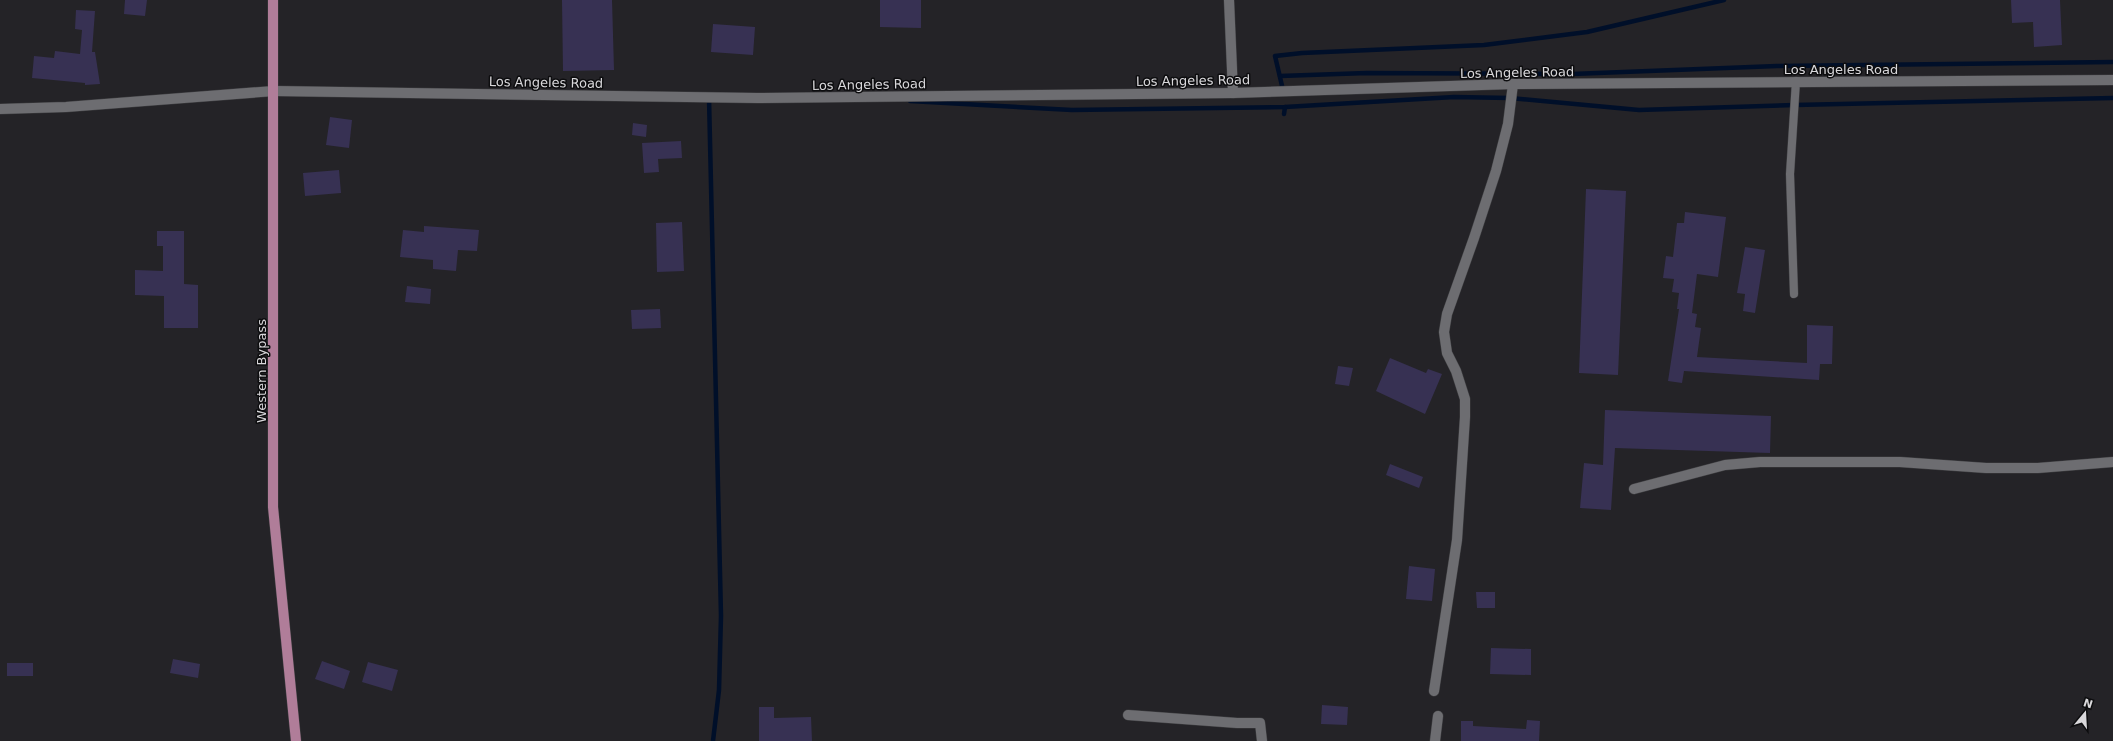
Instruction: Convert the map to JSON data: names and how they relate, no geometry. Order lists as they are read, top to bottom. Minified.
{"streets":{"main road":["Los Angeles Road","Western Bypass"]},"crossings":[["Los Angeles Road","Western Bypass"]],"north":"top"}
